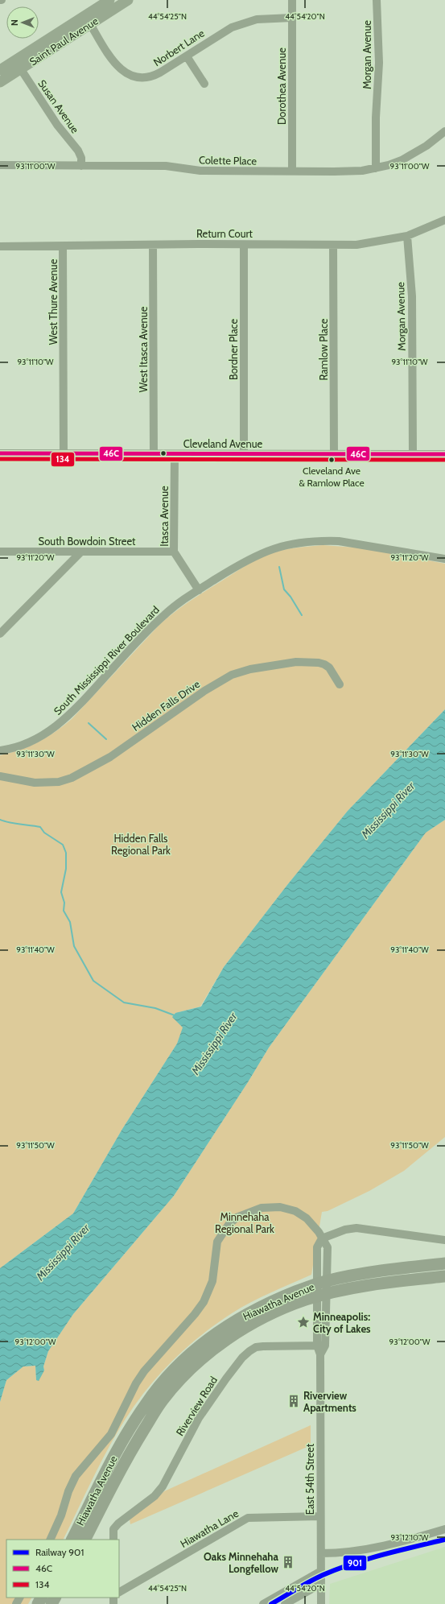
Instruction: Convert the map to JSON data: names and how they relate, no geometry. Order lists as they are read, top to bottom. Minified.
{"streets":{"highway":["Hiawatha Avenue"],"main road":["Saint Paul Avenue"],"street":["Norbert Lane","Morgan Avenue","Dorothea Avenue","Susan Avenue","Colette Place","Return Court","West Thure Avenue","West Itasca Avenue","Bordner Place","Ramlow Place","Cleveland Avenue","Itasca Avenue","South Bowdoin Street","South Mississippi River Boulevard","Hidden Falls Drive","Riverview Road","East 54th Street","Hiawatha Lane"]},"crossings":[["Saint Paul Avenue","Norbert Lane"],["Saint Paul Avenue","Susan Avenue"],["Norbert Lane","Dorothea Avenue"],["Morgan Avenue","Colette Place"],["Morgan Avenue","Return Court"],["Morgan Avenue","Cleveland Avenue"],["Dorothea Avenue","Colette Place"],["Susan Avenue","Colette Place"],["Return Court","West Thure Avenue"],["Return Court","West Itasca Avenue"],["Return Court","Bordner Place"],["Return Court","Ramlow Place"],["West Thure Avenue","Cleveland Avenue"],["West Itasca Avenue","Cleveland Avenue"],["Bordner Place","Cleveland Avenue"],["Ramlow Place","Cleveland Avenue"],["Cleveland Avenue","Itasca Avenue"],["Itasca Avenue","South Bowdoin Street"],["Itasca Avenue","South Mississippi River Boulevard"],["Hiawatha Avenue","East 54th Street"],["Riverview Road","East 54th Street"],["East 54th Street","Hiawatha Lane"]],"water":["Mississippi River"],"parks":["Hidden Falls Regional Park","Minnehaha Regional Park"],"places":{"other":["Cleveland Ave & Ramlow Place"],"place":["Minneapolis: City of Lakes"],"building":["Riverview Apartments","Oaks Minnehaha Longfellow"]},"lines":["transit line 46C","transit line 134","rail line 901"],"legend":["Railway 901","46C","134"],"north":"left","coordinates":["44°54'25\"N","44°54'20\"N","93°11'00\"W","93°11'10\"W","93°11'20\"W","93°11'30\"W","93°11'40\"W","93°11'50\"W","93°12'00\"W","93°12'10\"W"]}
